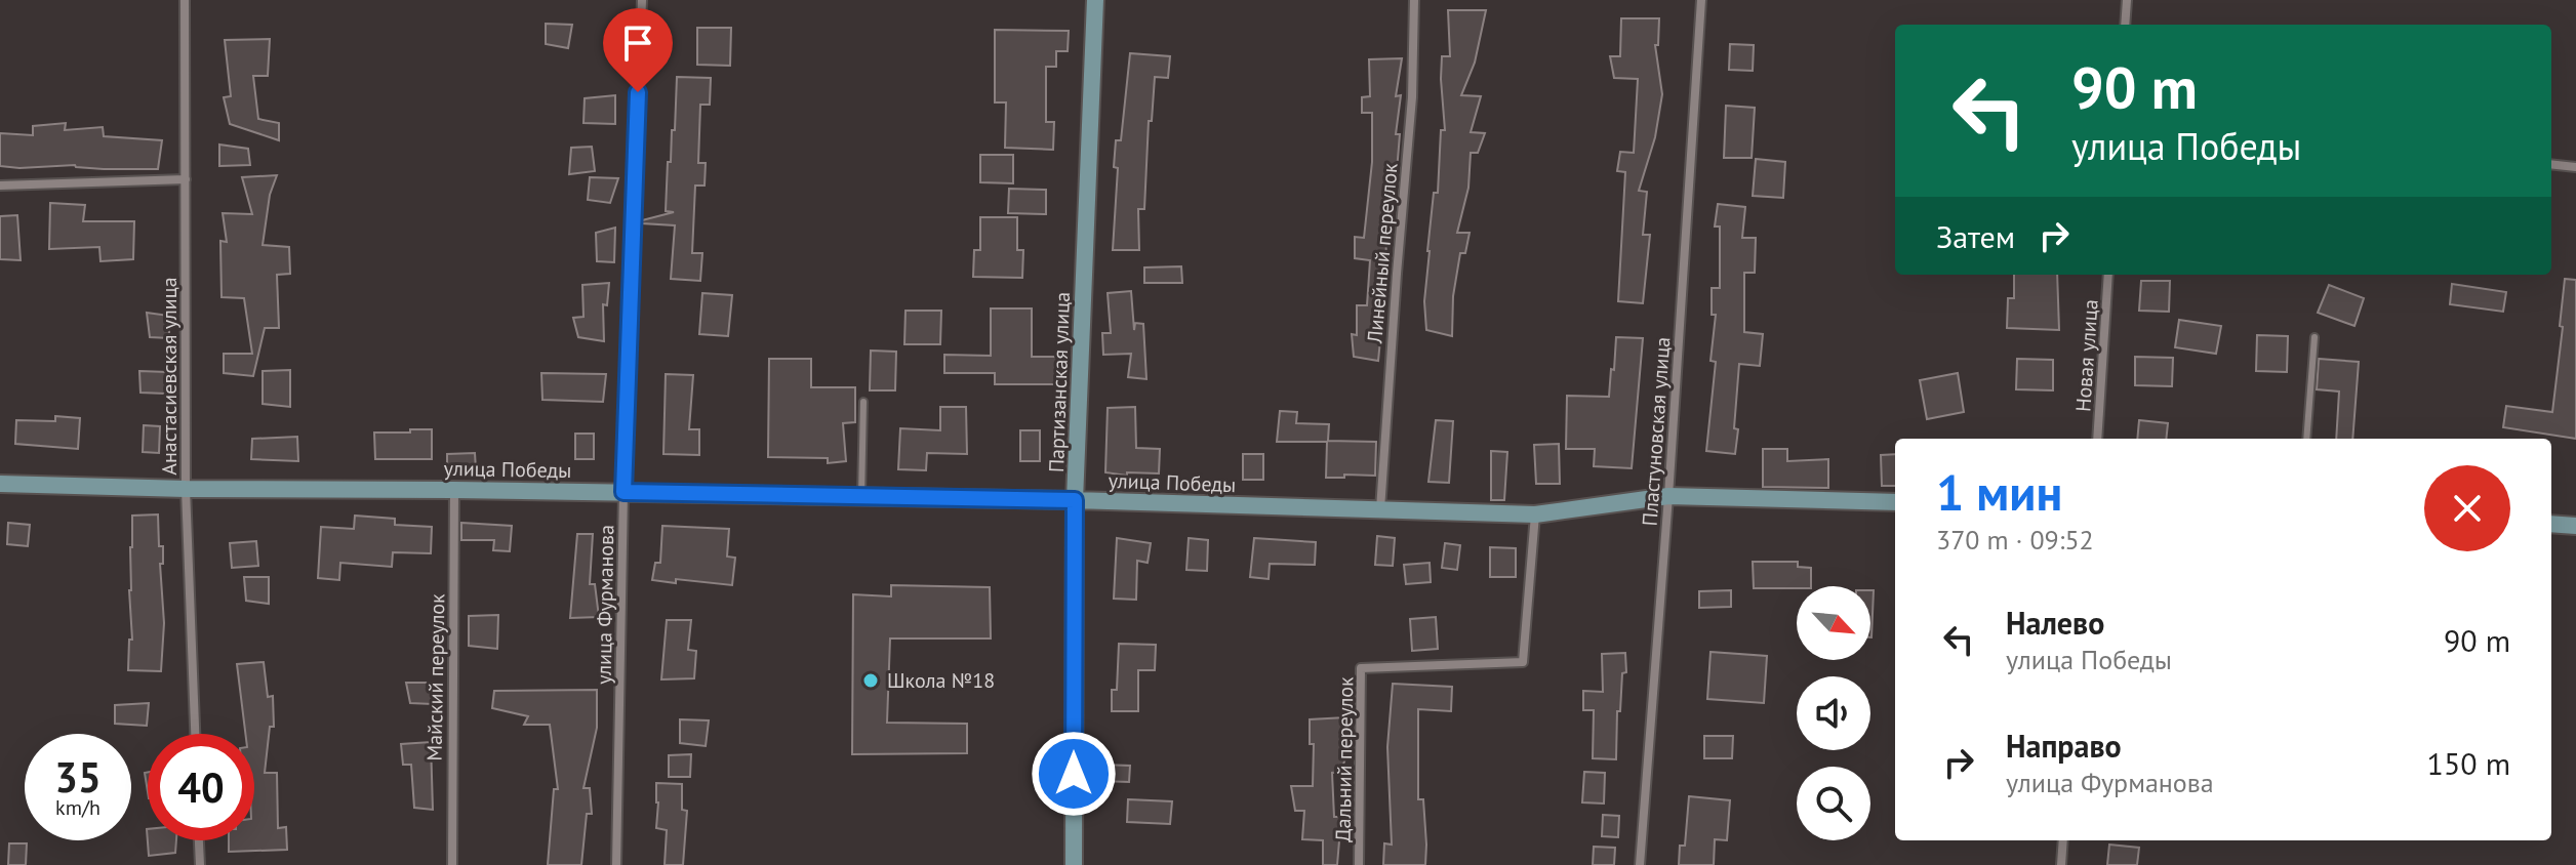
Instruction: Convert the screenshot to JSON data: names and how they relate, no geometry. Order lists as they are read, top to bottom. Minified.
{"streets":{"street":["Линейный переулок","Новая улица","Анастасиевская улица","Партизанская улица","Пластуновская улица","улица Победы","улица Фурманова","Майский переулок","Дальний переулок"]},"crossings":[["Линейный переулок","улица Победы"],["Анастасиевская улица","улица Победы"],["Партизанская улица","улица Победы"],["Пластуновская улица","улица Победы"],["улица Победы","улица Фурманова"],["улица Победы","Майский переулок"],["улица Победы","Дальний переулок"]],"places":["Школа №18"],"north":"bottom right","page":{"turn":["90 m","улица Победы"],"then":"Затем","heading":["1 мин","370 m · 09:52"],"list":[{"name":"Налево","note":"улица Победы","value":"90 m"},{"name":"Направо","note":"улица Фурманова","value":"150 m"}],"speed":"35 km/h","limit":"40"}}
